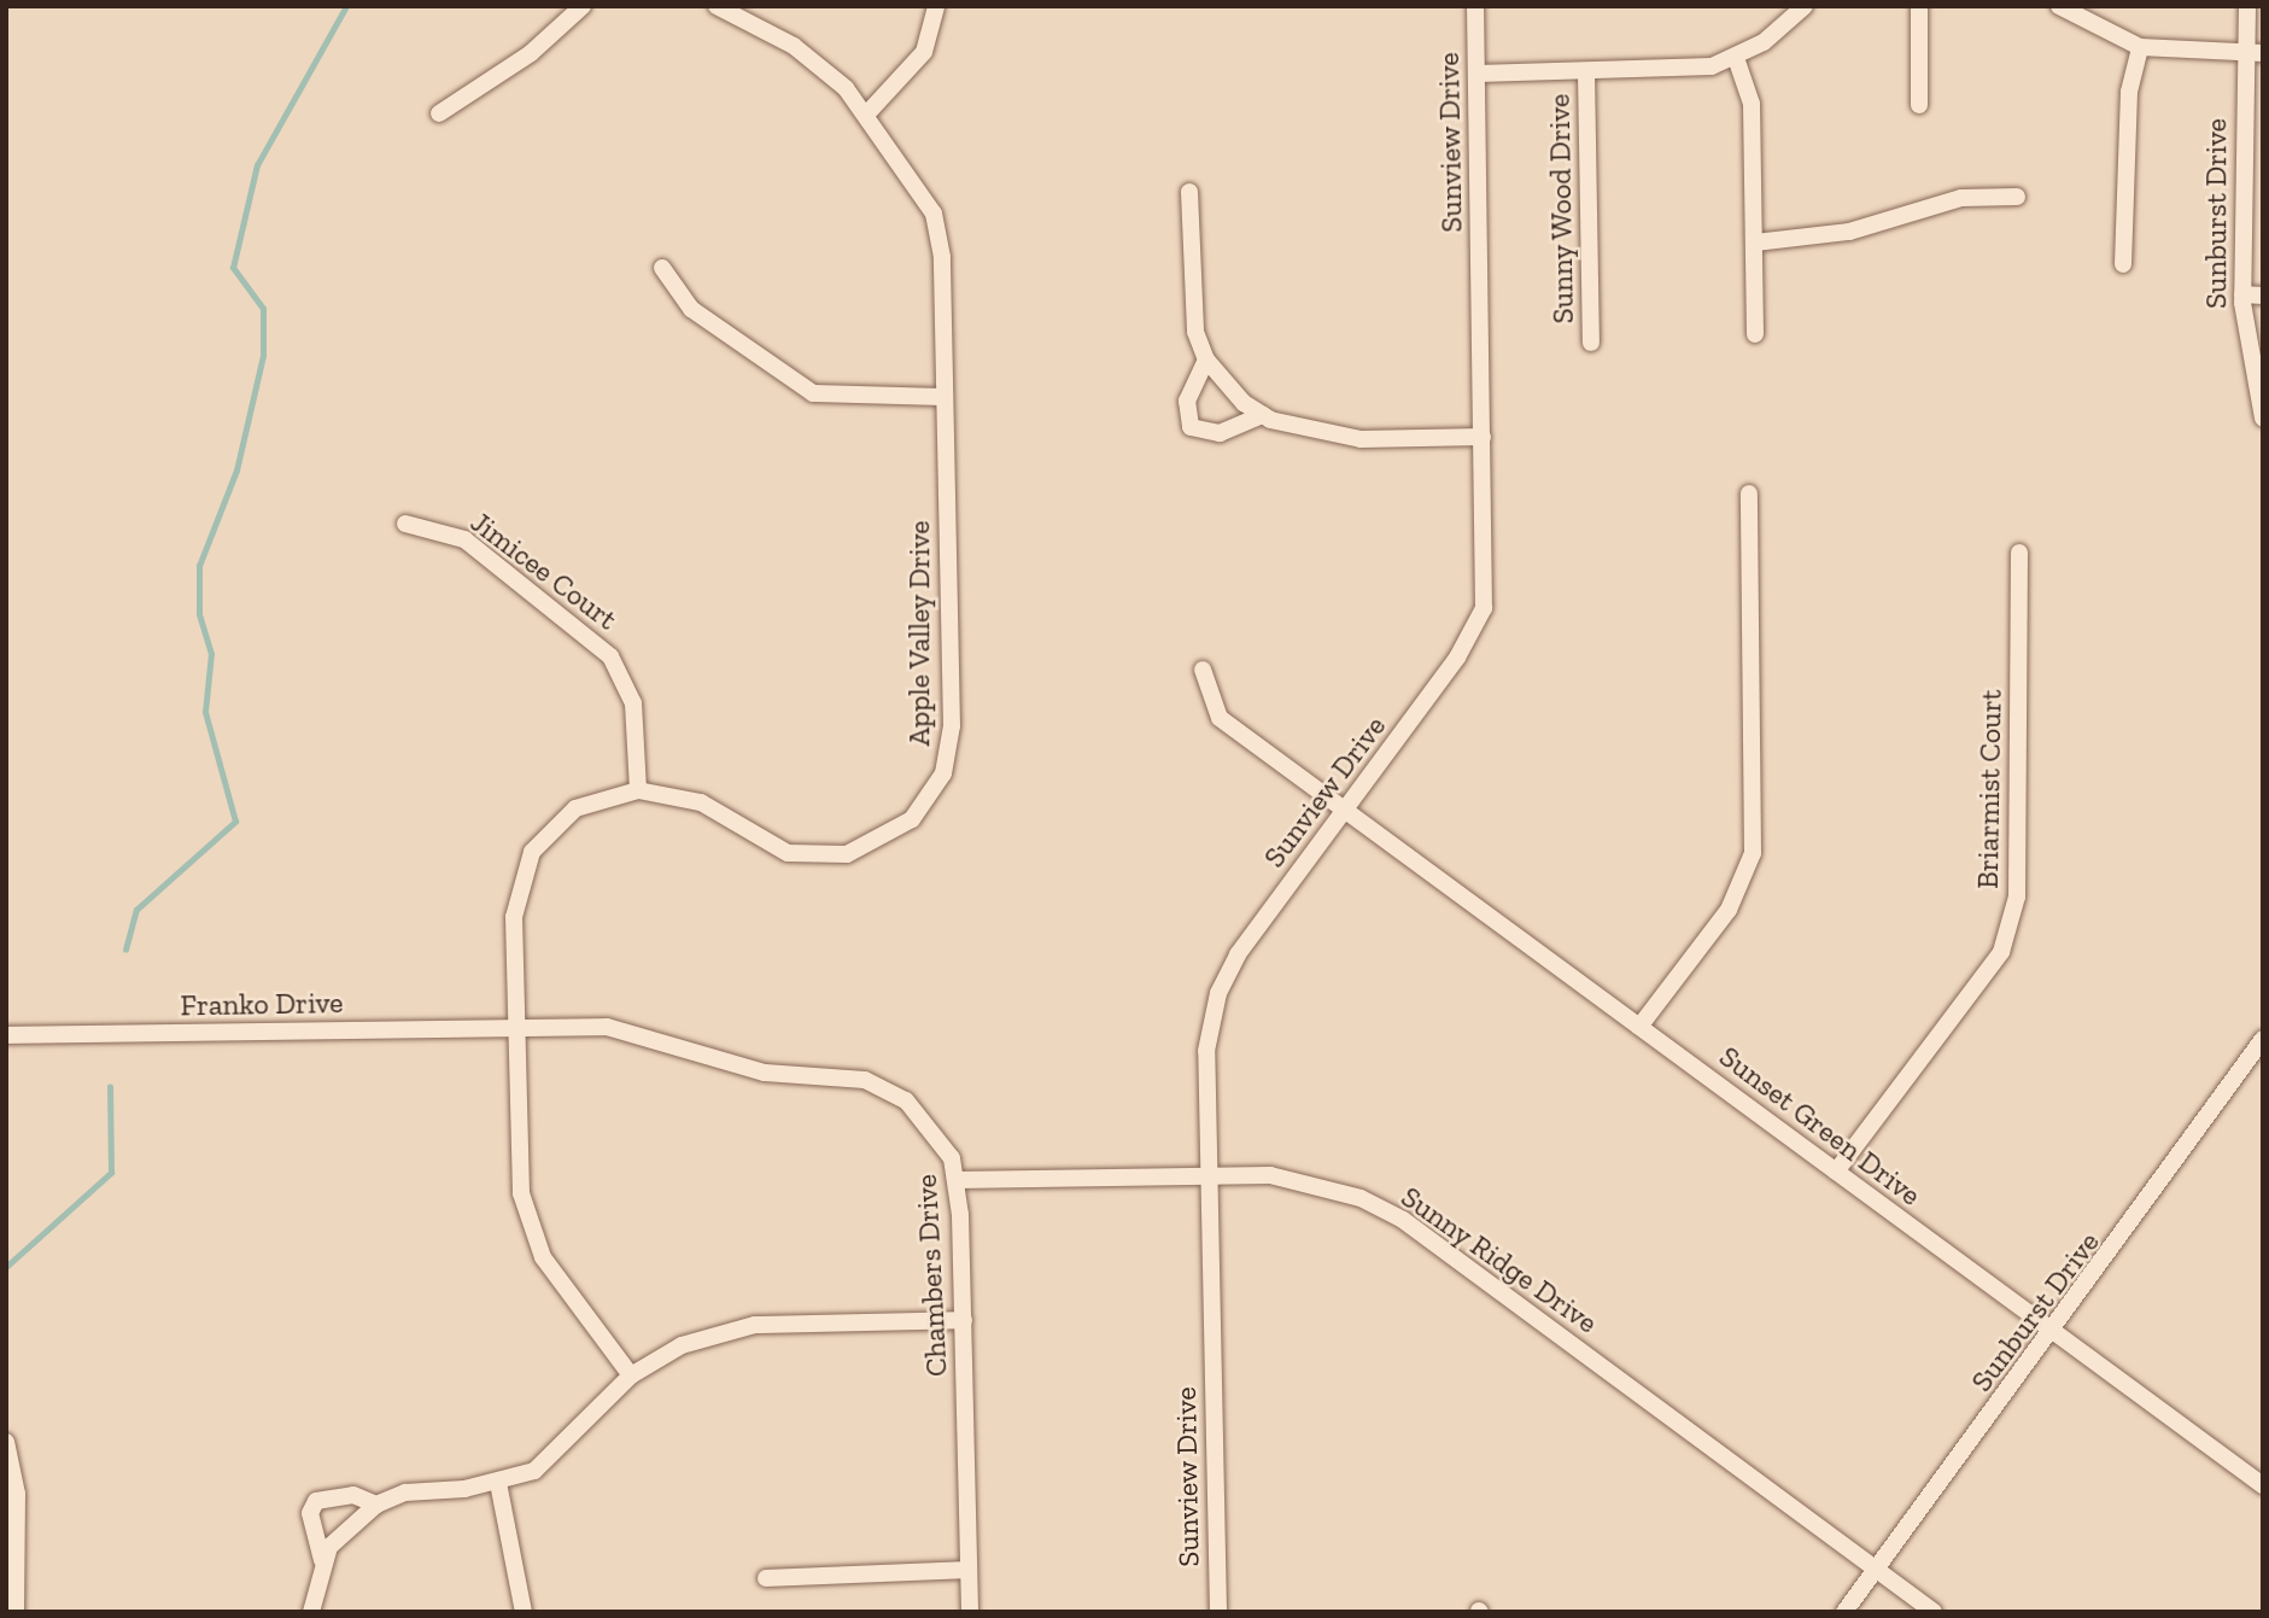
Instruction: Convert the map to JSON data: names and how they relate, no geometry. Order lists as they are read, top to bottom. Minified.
{"streets":{"street":["Sunview Drive","Sunny Wood Drive","Sunburst Drive","Jimicee Court","Apple Valley Drive","Briarmist Court","Franko Drive","Sunset Green Drive","Sunny Ridge Drive","Chambers Drive"]},"crossings":[["Sunview Drive","Sunset Green Drive"],["Sunview Drive","Sunny Ridge Drive"],["Sunburst Drive","Sunset Green Drive"],["Sunburst Drive","Sunny Ridge Drive"],["Jimicee Court","Apple Valley Drive"],["Apple Valley Drive","Franko Drive"],["Apple Valley Drive","Chambers Drive"],["Briarmist Court","Sunset Green Drive"],["Franko Drive","Chambers Drive"],["Sunny Ridge Drive","Chambers Drive"]]}
